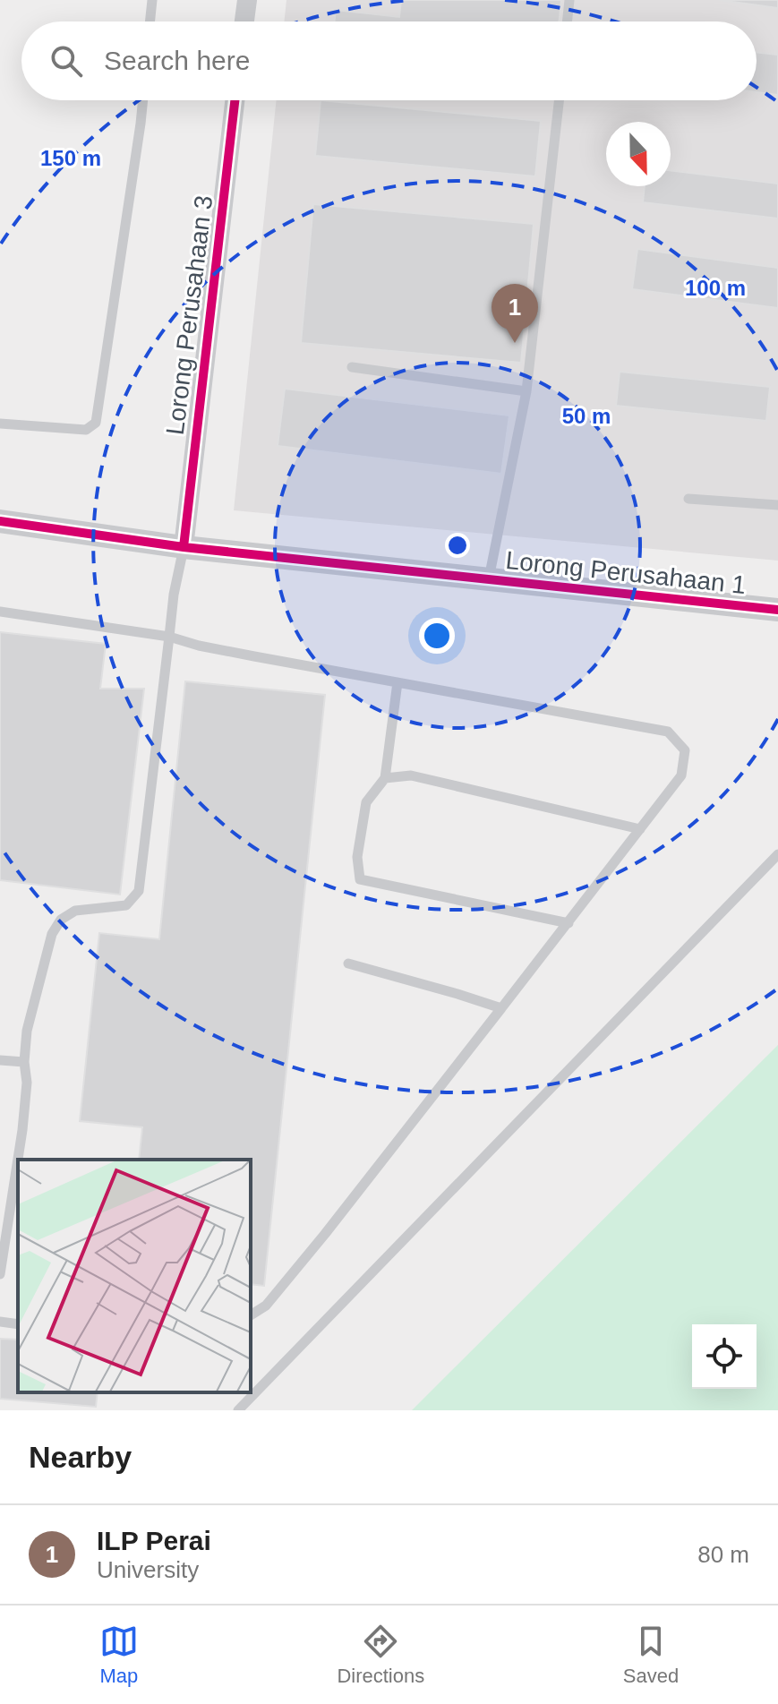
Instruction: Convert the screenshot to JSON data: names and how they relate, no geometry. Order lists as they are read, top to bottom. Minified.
{"streets":{"street":["Lorong Perusahaan 3","Lorong Perusahaan 1"]},"crossings":[["Lorong Perusahaan 3","Lorong Perusahaan 1"]],"north":"bottom","page":{"search":"Search here","pins":"1","heading":"Nearby","list":[{"mark":"1","name":"ILP Perai","note":"University","value":"80 m"}],"nav":["Map","Directions","Saved"]},"rings":["150 m","100 m","50 m"]}
